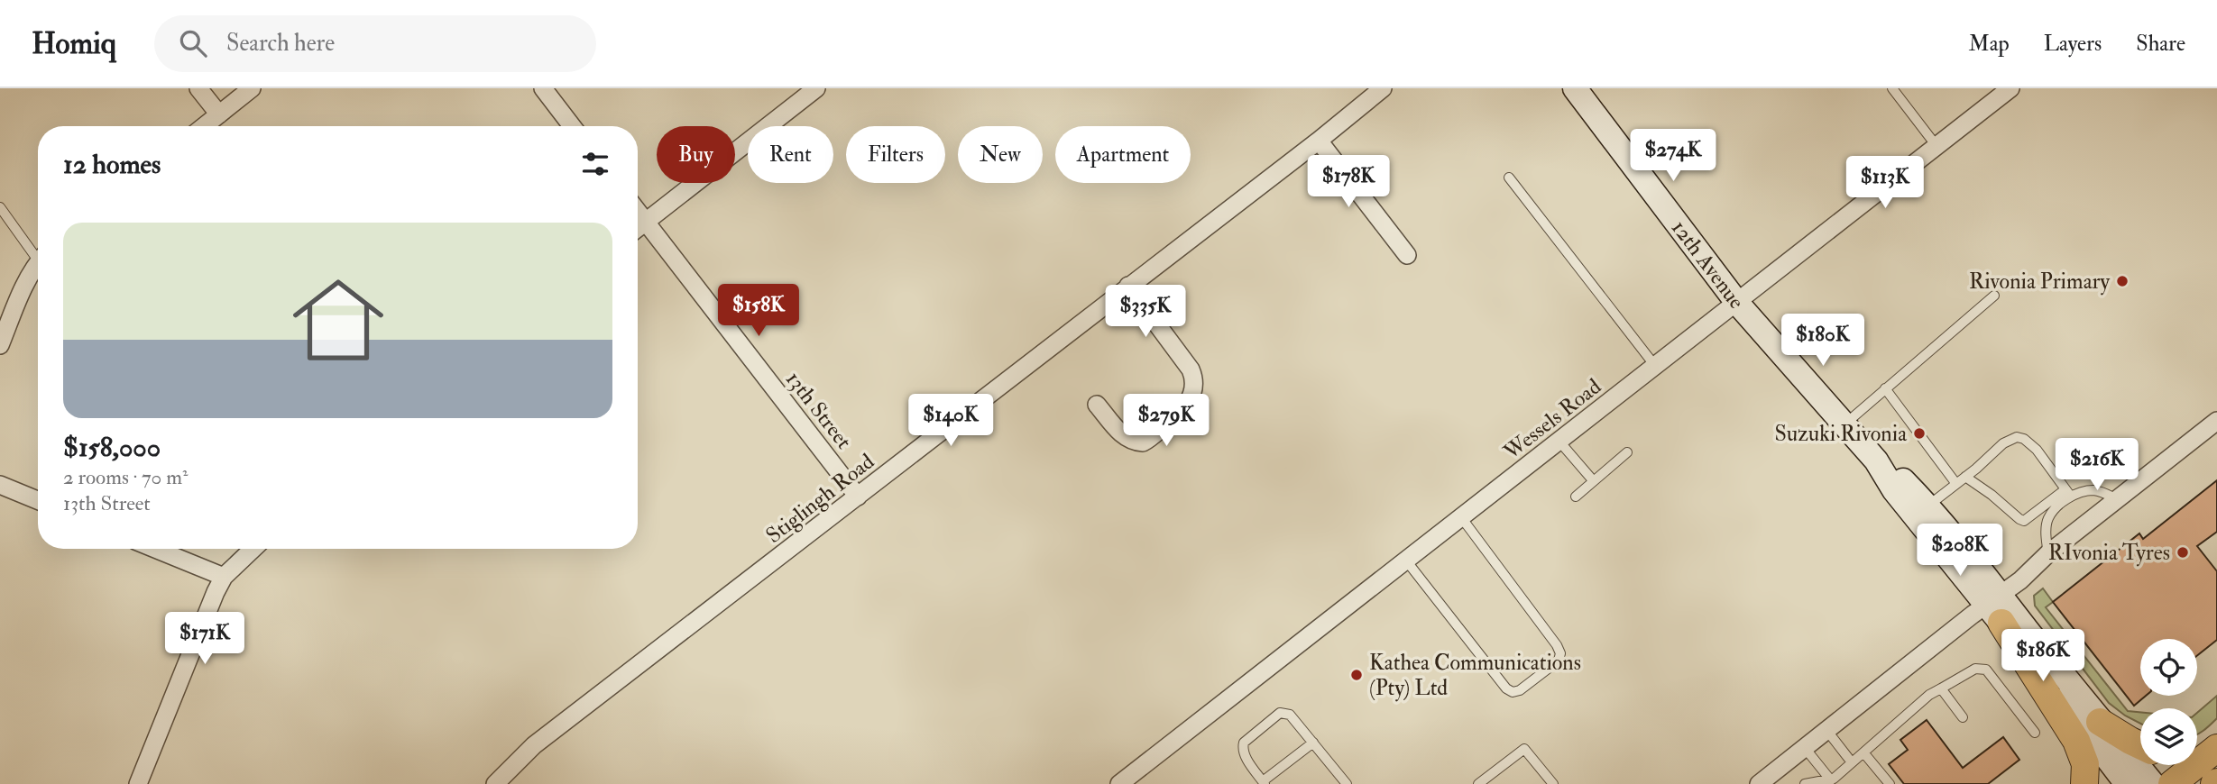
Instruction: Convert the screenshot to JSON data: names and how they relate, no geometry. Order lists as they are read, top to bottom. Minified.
{"streets":{"main road":["12th Avenue"],"street":["13th Street","Wessels Road","Stiglingh Road"]},"crossings":[["12th Avenue","Wessels Road"],["13th Street","Stiglingh Road"]],"places":["Rivonia Primary","Suzuki Rivonia","RIvonia Tyres","Kathea Communications (Pty) Ltd"],"page":{"header":"Homiq","search":"Search here","nav":["Map","Layers","Share"],"chip":["Buy","Rent","Filters","New","Apartment"],"heading":"12 homes","price":["$274K","$178K","$113K","$158K","$335K","$180K","$140K","$279K","$216K","$208K","$171K","$186K"],"list":[{"name":"$158,000","note":"2 rooms · 70 m² · 13th Street"}]}}
